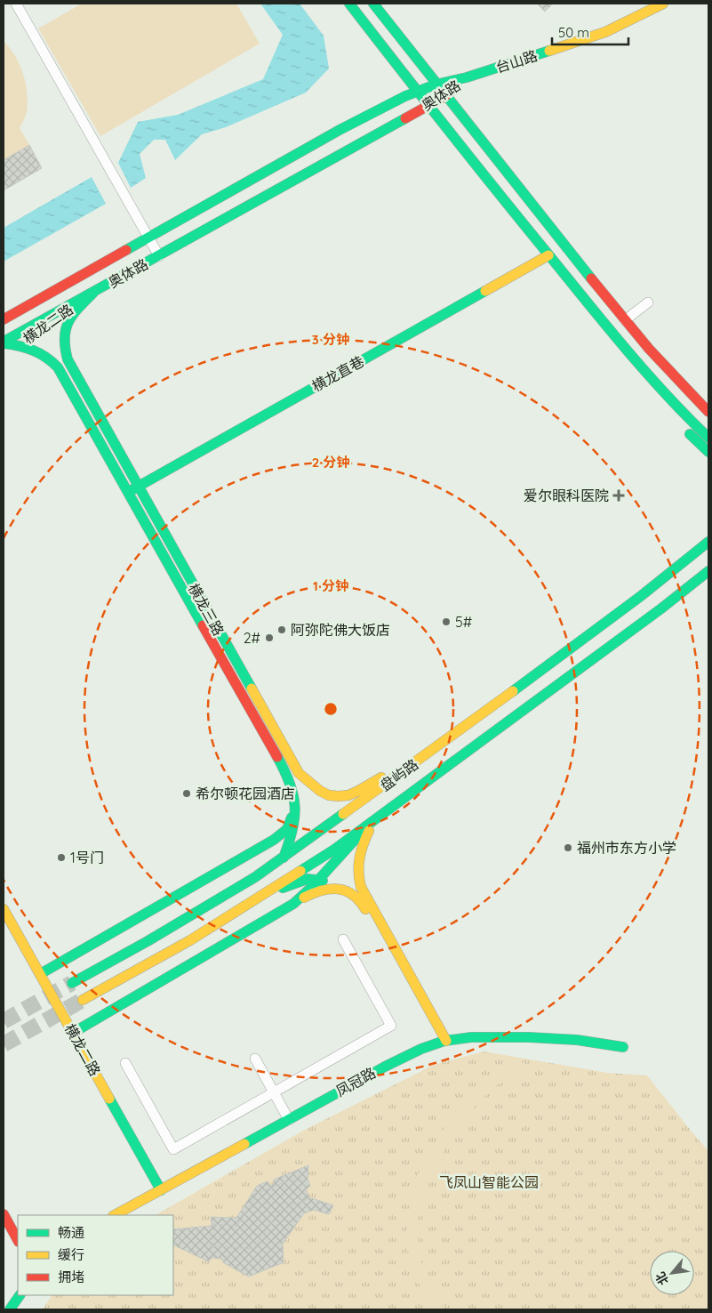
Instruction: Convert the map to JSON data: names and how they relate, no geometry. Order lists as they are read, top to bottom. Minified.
{"streets":{"main road":["台山路","奥体路","横龙二路","横龙直巷","横龙三路","盘屿路","凤冠路"]},"crossings":[["台山路","奥体路"],["奥体路","横龙二路"],["奥体路","横龙三路"],["横龙二路","横龙三路"],["横龙二路","凤冠路"],["横龙直巷","横龙三路"],["横龙三路","盘屿路"]],"parks":["飞凤山智能公园"],"places":{"health":["爱尔眼科医院"],"other":["5#","阿弥陀佛大饭店","2#","希尔顿花园酒店","福州市东方小学","1号门"]},"legend":["畅通","缓行","拥堵"],"scale_bar":"50 m","north":"bottom left","rings":["3 分钟","2 分钟","1 分钟"]}
